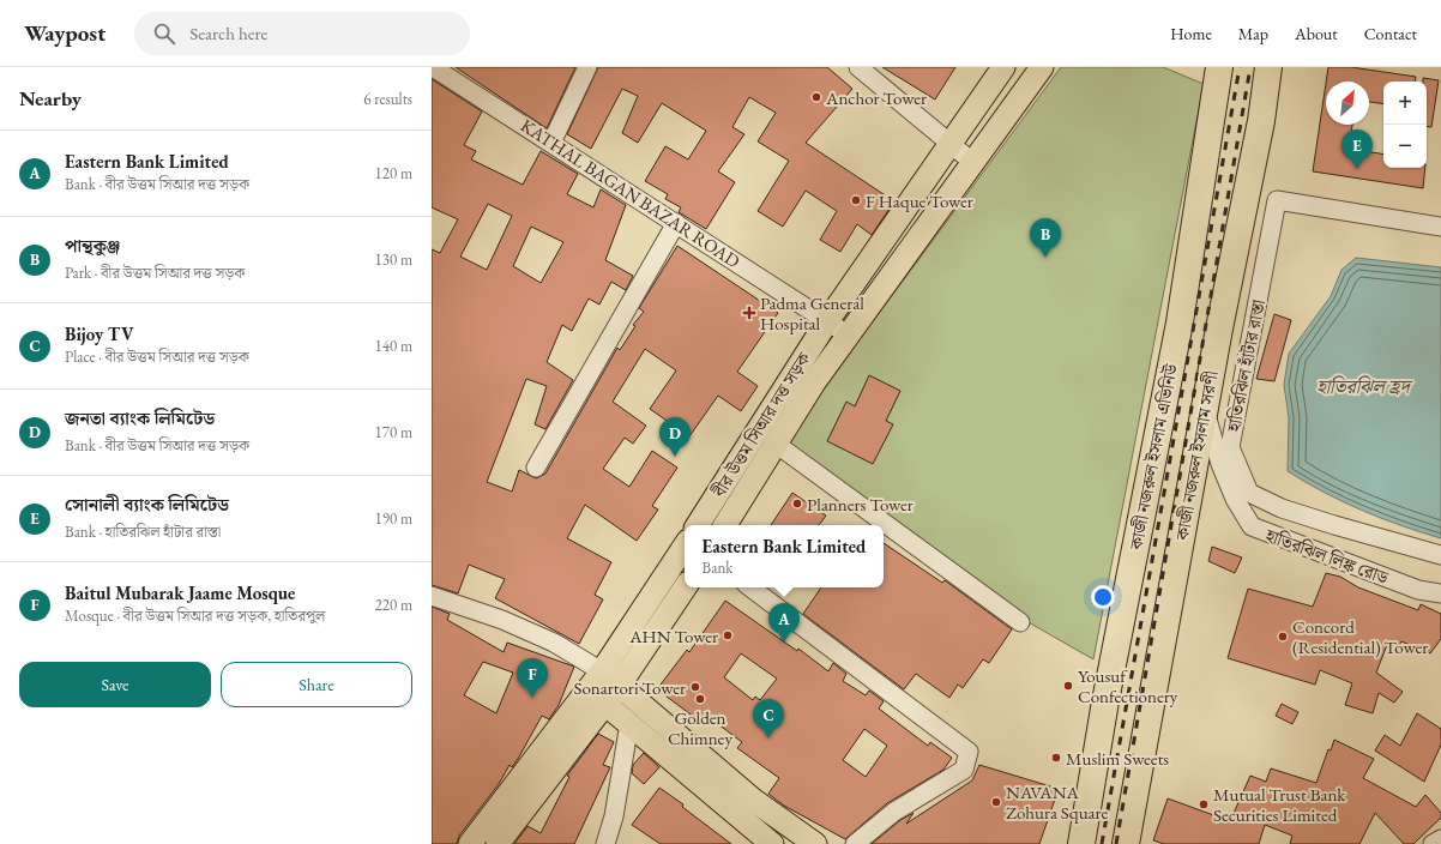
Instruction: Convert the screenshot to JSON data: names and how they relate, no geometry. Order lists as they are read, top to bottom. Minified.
{"streets":{"highway":["কাজী নজরুল ইসলাম সরণী","কাজী নজরুল ইসলাম এভিনিউ"],"main road":["বীর উত্তম সিআর দত্ত সড়ক"],"street":["KATHAL BAGAN BAZAR ROAD","হাতিরঝিল হাঁটার রাস্তা","হাতিরঝিল লিঙ্ক রোড"]},"crossings":[["KATHAL BAGAN BAZAR ROAD","বীর উত্তম সিআর দত্ত সড়ক"],["কাজী নজরুল ইসলাম সরণী","হাতিরঝিল লিঙ্ক রোড"]],"water":["হাতিরঝিল হ্রদ"],"places":{"other":["Anchor Tower","F Haque Tower","Planners Tower","AHN Tower","Concord (Residential) Tower","Yousuf Confectionery","Sonartori Tower","Golden Chimney","Muslim Sweets","NAVANA Zohura Square","Mutual Trust Bank Securities Limited"],"health":["Padma General Hospital"]},"north":"top right","page":{"header":"Waypost","search":"Search here","nav":["Home","Map","About","Contact"],"heading":["Nearby","6 results"],"map_buttons":["+","−"],"list":[{"mark":"A","name":"Eastern Bank Limited","note":"Bank · বীর উত্তম সিআর দত্ত সড়ক","value":"120 m"},{"mark":"B","name":"পান্থকুঞ্জ","note":"Park · বীর উত্তম সিআর দত্ত সড়ক","value":"130 m"},{"mark":"C","name":"Bijoy TV","note":"Place · বীর উত্তম সিআর দত্ত সড়ক","value":"140 m"},{"mark":"D","name":"জনতা ব্যাংক লিমিটেড","note":"Bank · বীর উত্তম সিআর দত্ত সড়ক","value":"170 m"},{"mark":"E","name":"সোনালী ব্যাংক লিমিটেড","note":"Bank · হাতিরঝিল হাঁটার রাস্তা","value":"190 m"},{"mark":"F","name":"Baitul Mubarak Jaame Mosque","note":"Mosque · বীর উত্তম সিআর দত্ত সড়ক, হাতিরপুল","value":"220 m"}],"pins":["E","B","D","A","F","C"],"popup":["Eastern Bank Limited","Bank"],"buttons":["Save","Share"]}}
